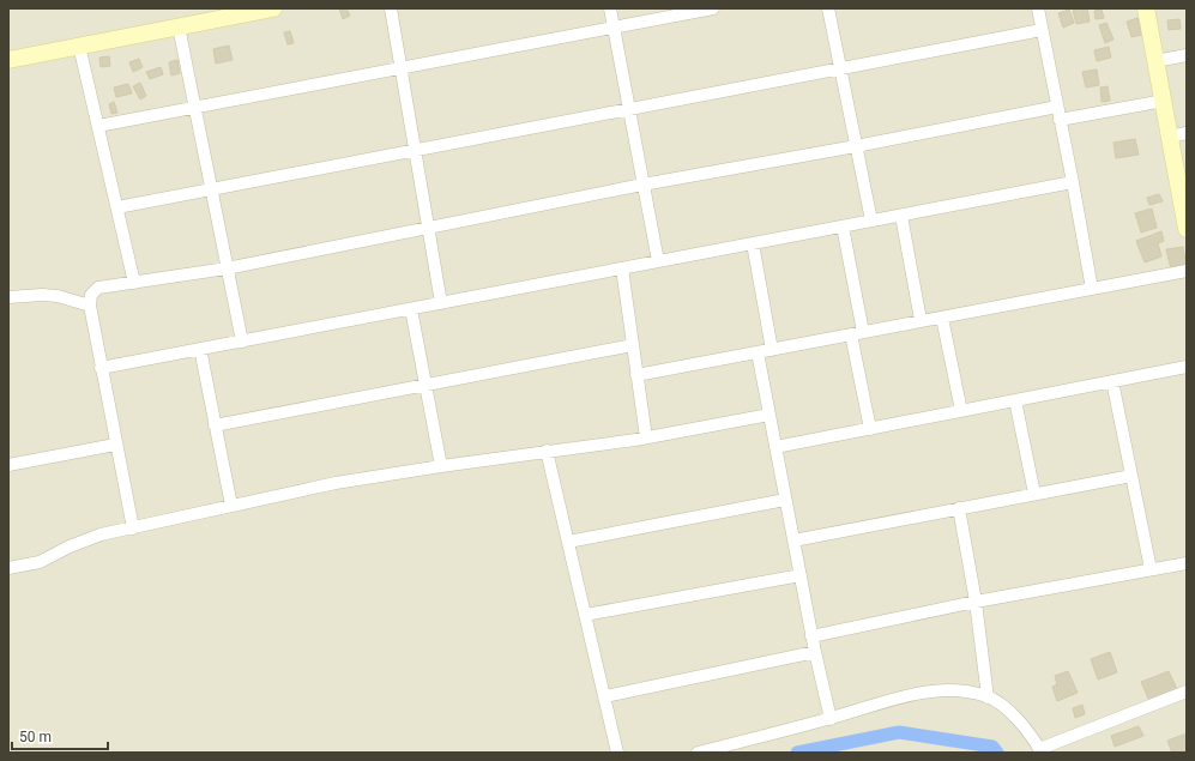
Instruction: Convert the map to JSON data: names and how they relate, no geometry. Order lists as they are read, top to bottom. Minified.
{"scale_bar":"50 m"}
